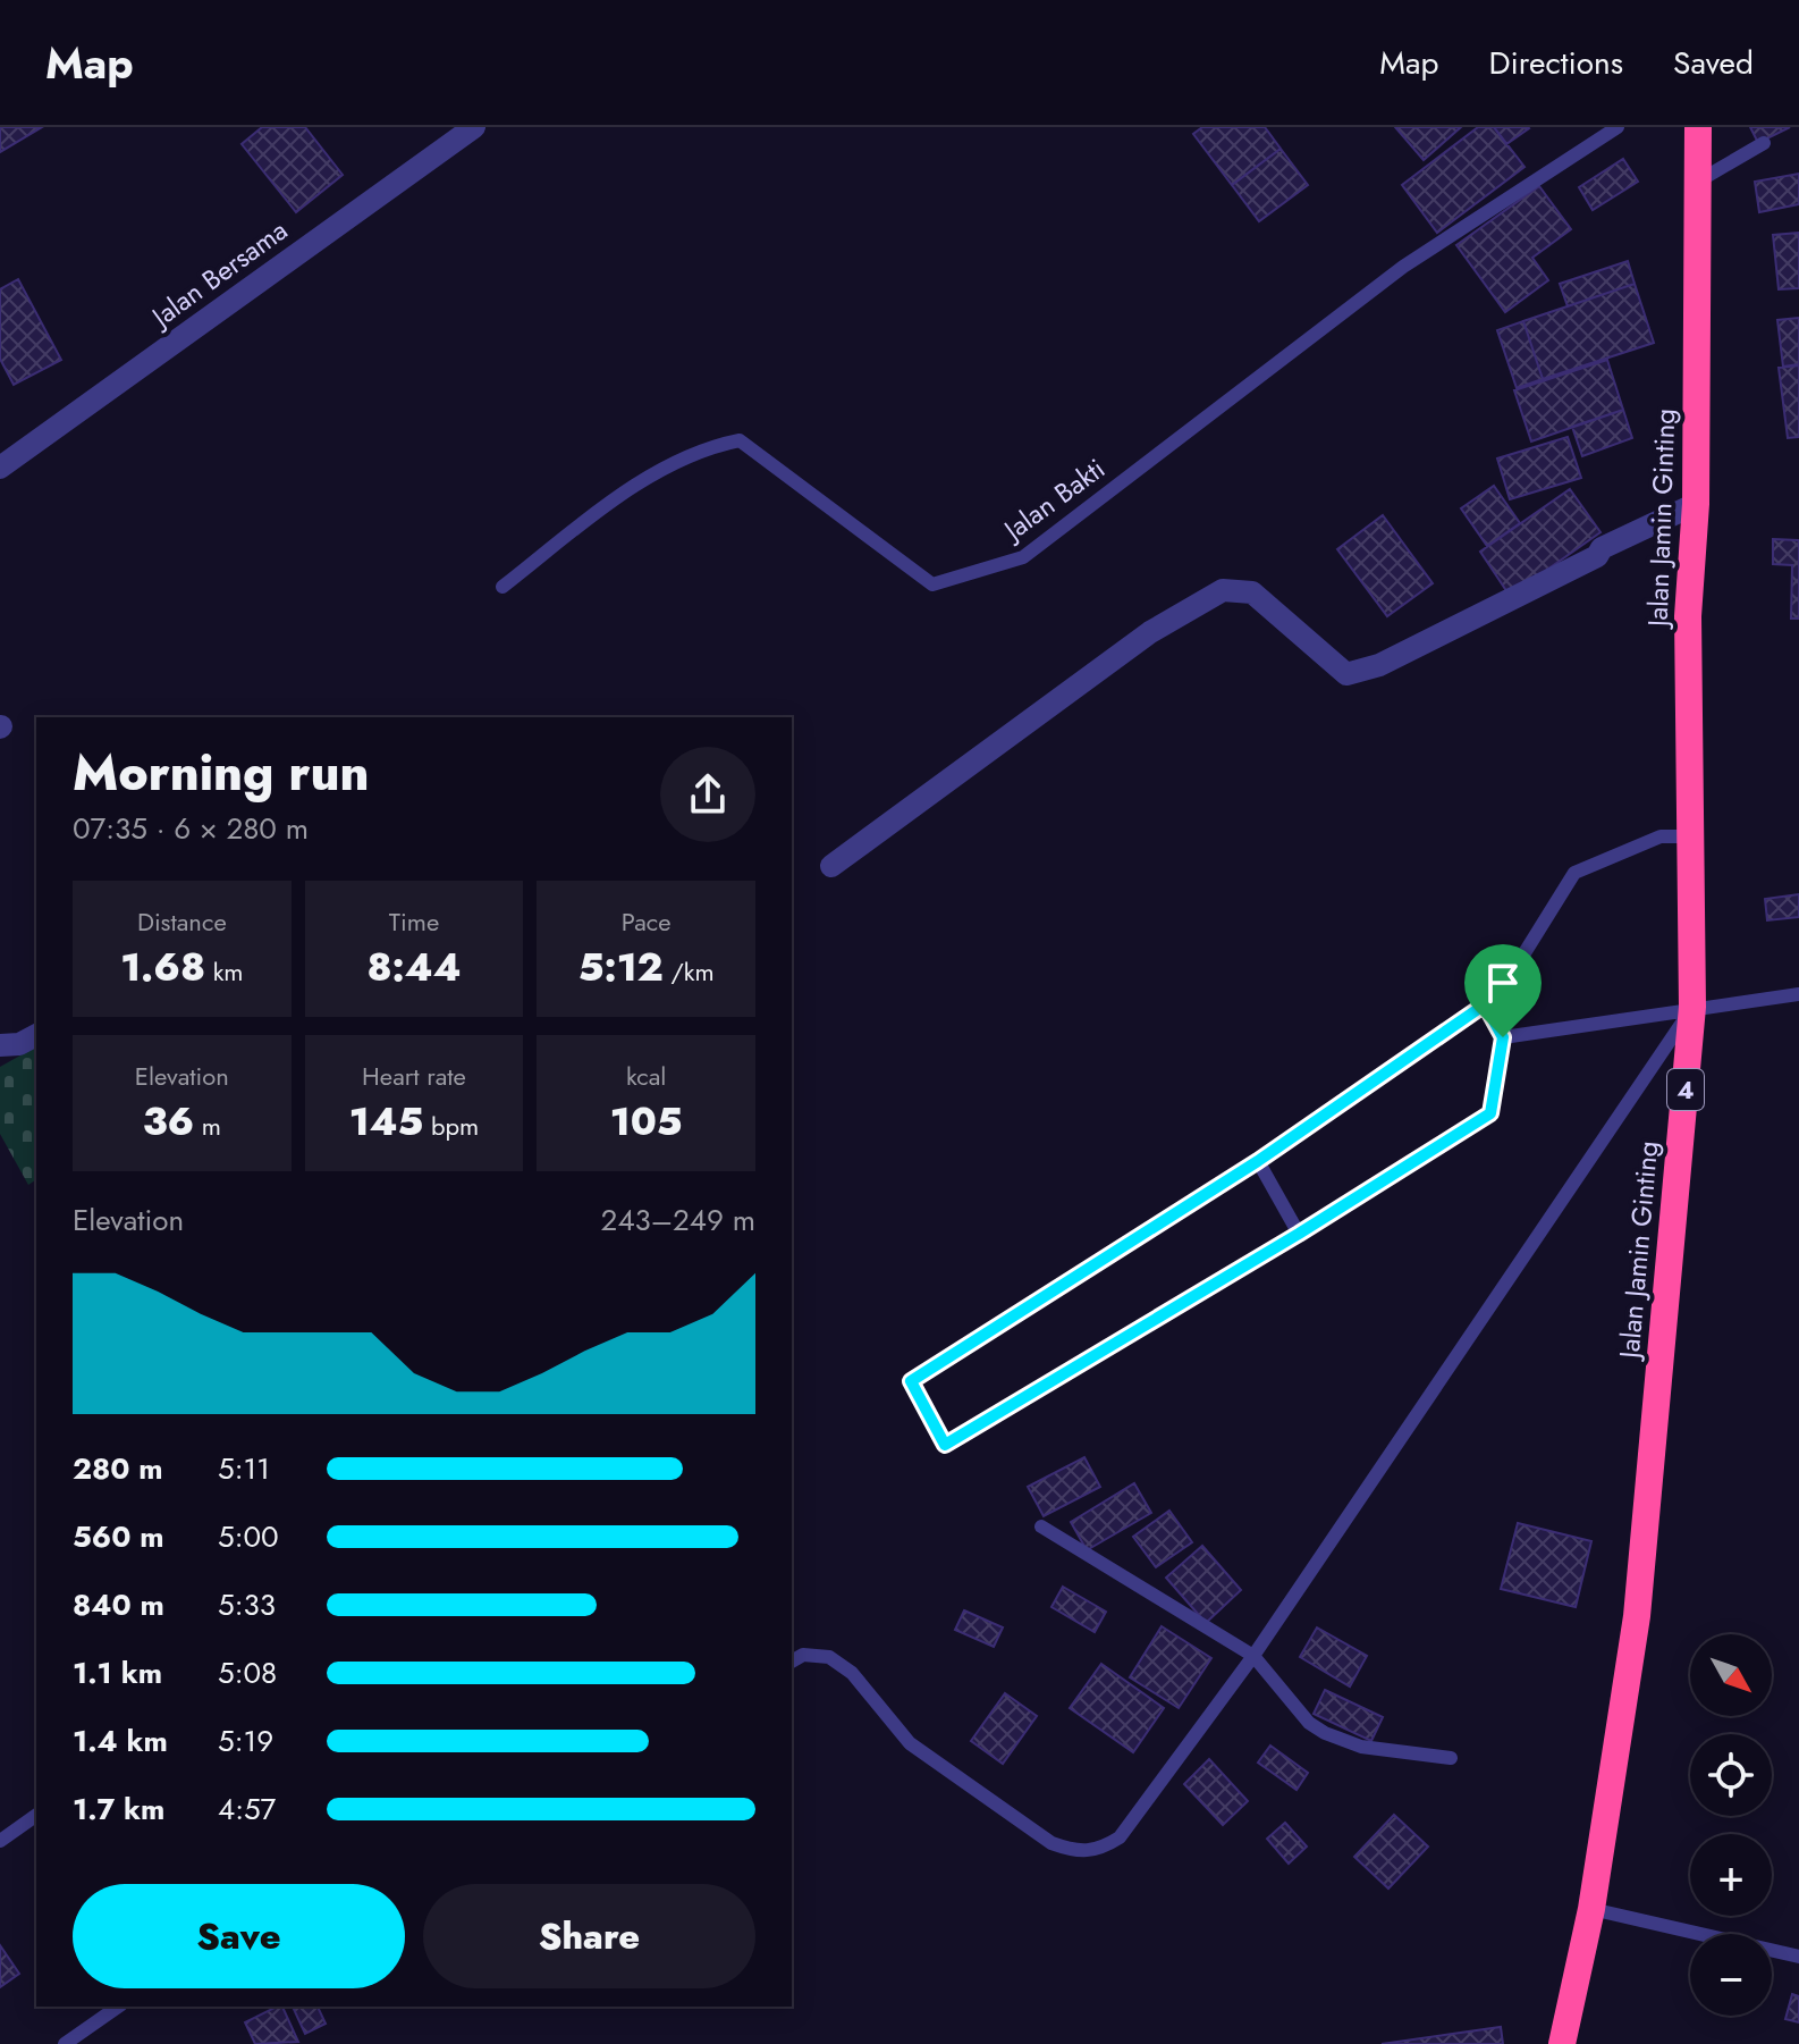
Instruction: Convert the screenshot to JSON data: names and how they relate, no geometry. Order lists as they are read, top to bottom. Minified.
{"streets":{"highway":["Jalan Jamin Ginting","4"],"street":["Jalan Bersama"],"lane":["Jalan Bakti"]},"north":"bottom right","page":{"header":"Map","nav":["Map","Directions","Saved"],"heading":["Morning run","07:35 · 6 × 280 m"],"stats":[["Distance","1.68 km"],["Time","8:44"],["Pace","5:12 /km"],["Elevation","36 m"],["Heart rate","145 bpm"],["kcal","105"]],"chart":["Elevation","243–249 m"],"list":[{"name":"280 m","note":"5:11"},{"name":"560 m","note":"5:00"},{"name":"840 m","note":"5:33"},{"name":"1.1 km","note":"5:08"},{"name":"1.4 km","note":"5:19"},{"name":"1.7 km","note":"4:57"}],"map_buttons":["+","−"],"buttons":["Save","Share"]}}
